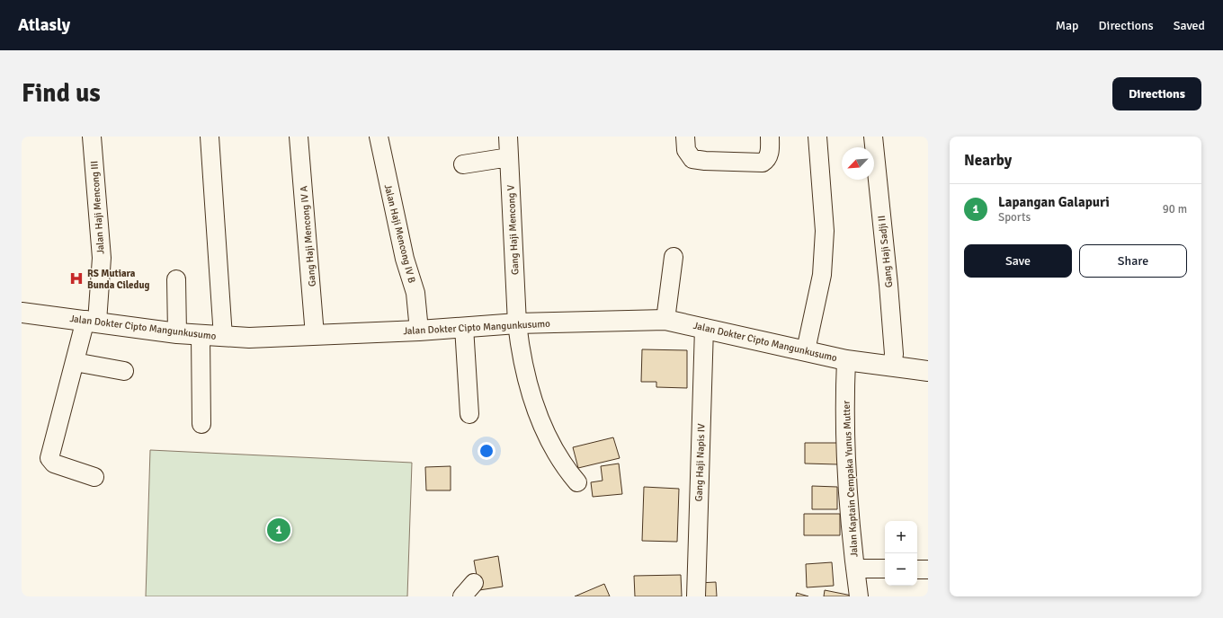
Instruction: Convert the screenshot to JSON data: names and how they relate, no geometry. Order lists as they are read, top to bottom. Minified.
{"streets":{"main road":["Jalan Dokter Cipto Mangunkusumo"],"street":["Jalan Haji Mencong III","Gang Haji Mencong V","Jalan Haji Mencong IV B","Gang Haji Mencong IV A","Gang Haji Sadji II","Gang Haji Napis IV","Jalan Kaptain Cempaka Yunus Mutter"]},"crossings":[["Jalan Haji Mencong III","Jalan Dokter Cipto Mangunkusumo"],["Gang Haji Mencong V","Jalan Dokter Cipto Mangunkusumo"],["Jalan Haji Mencong IV B","Jalan Dokter Cipto Mangunkusumo"],["Gang Haji Mencong IV A","Jalan Dokter Cipto Mangunkusumo"],["Gang Haji Sadji II","Jalan Dokter Cipto Mangunkusumo"],["Jalan Dokter Cipto Mangunkusumo","Gang Haji Napis IV"],["Jalan Dokter Cipto Mangunkusumo","Jalan Kaptain Cempaka Yunus Mutter"]],"places":{"hospital":["RS Mutiara Bunda Ciledug"]},"north":"bottom left","page":{"header":"Atlasly","nav":["Map","Directions","Saved"],"buttons":["Directions",["Save","Share"]],"title":"Find us","heading":"Nearby","list":[{"mark":"1","name":"Lapangan Galapuri","note":"Sports","value":"90 m"}],"pins":"1","map_buttons":["+","−"]}}
